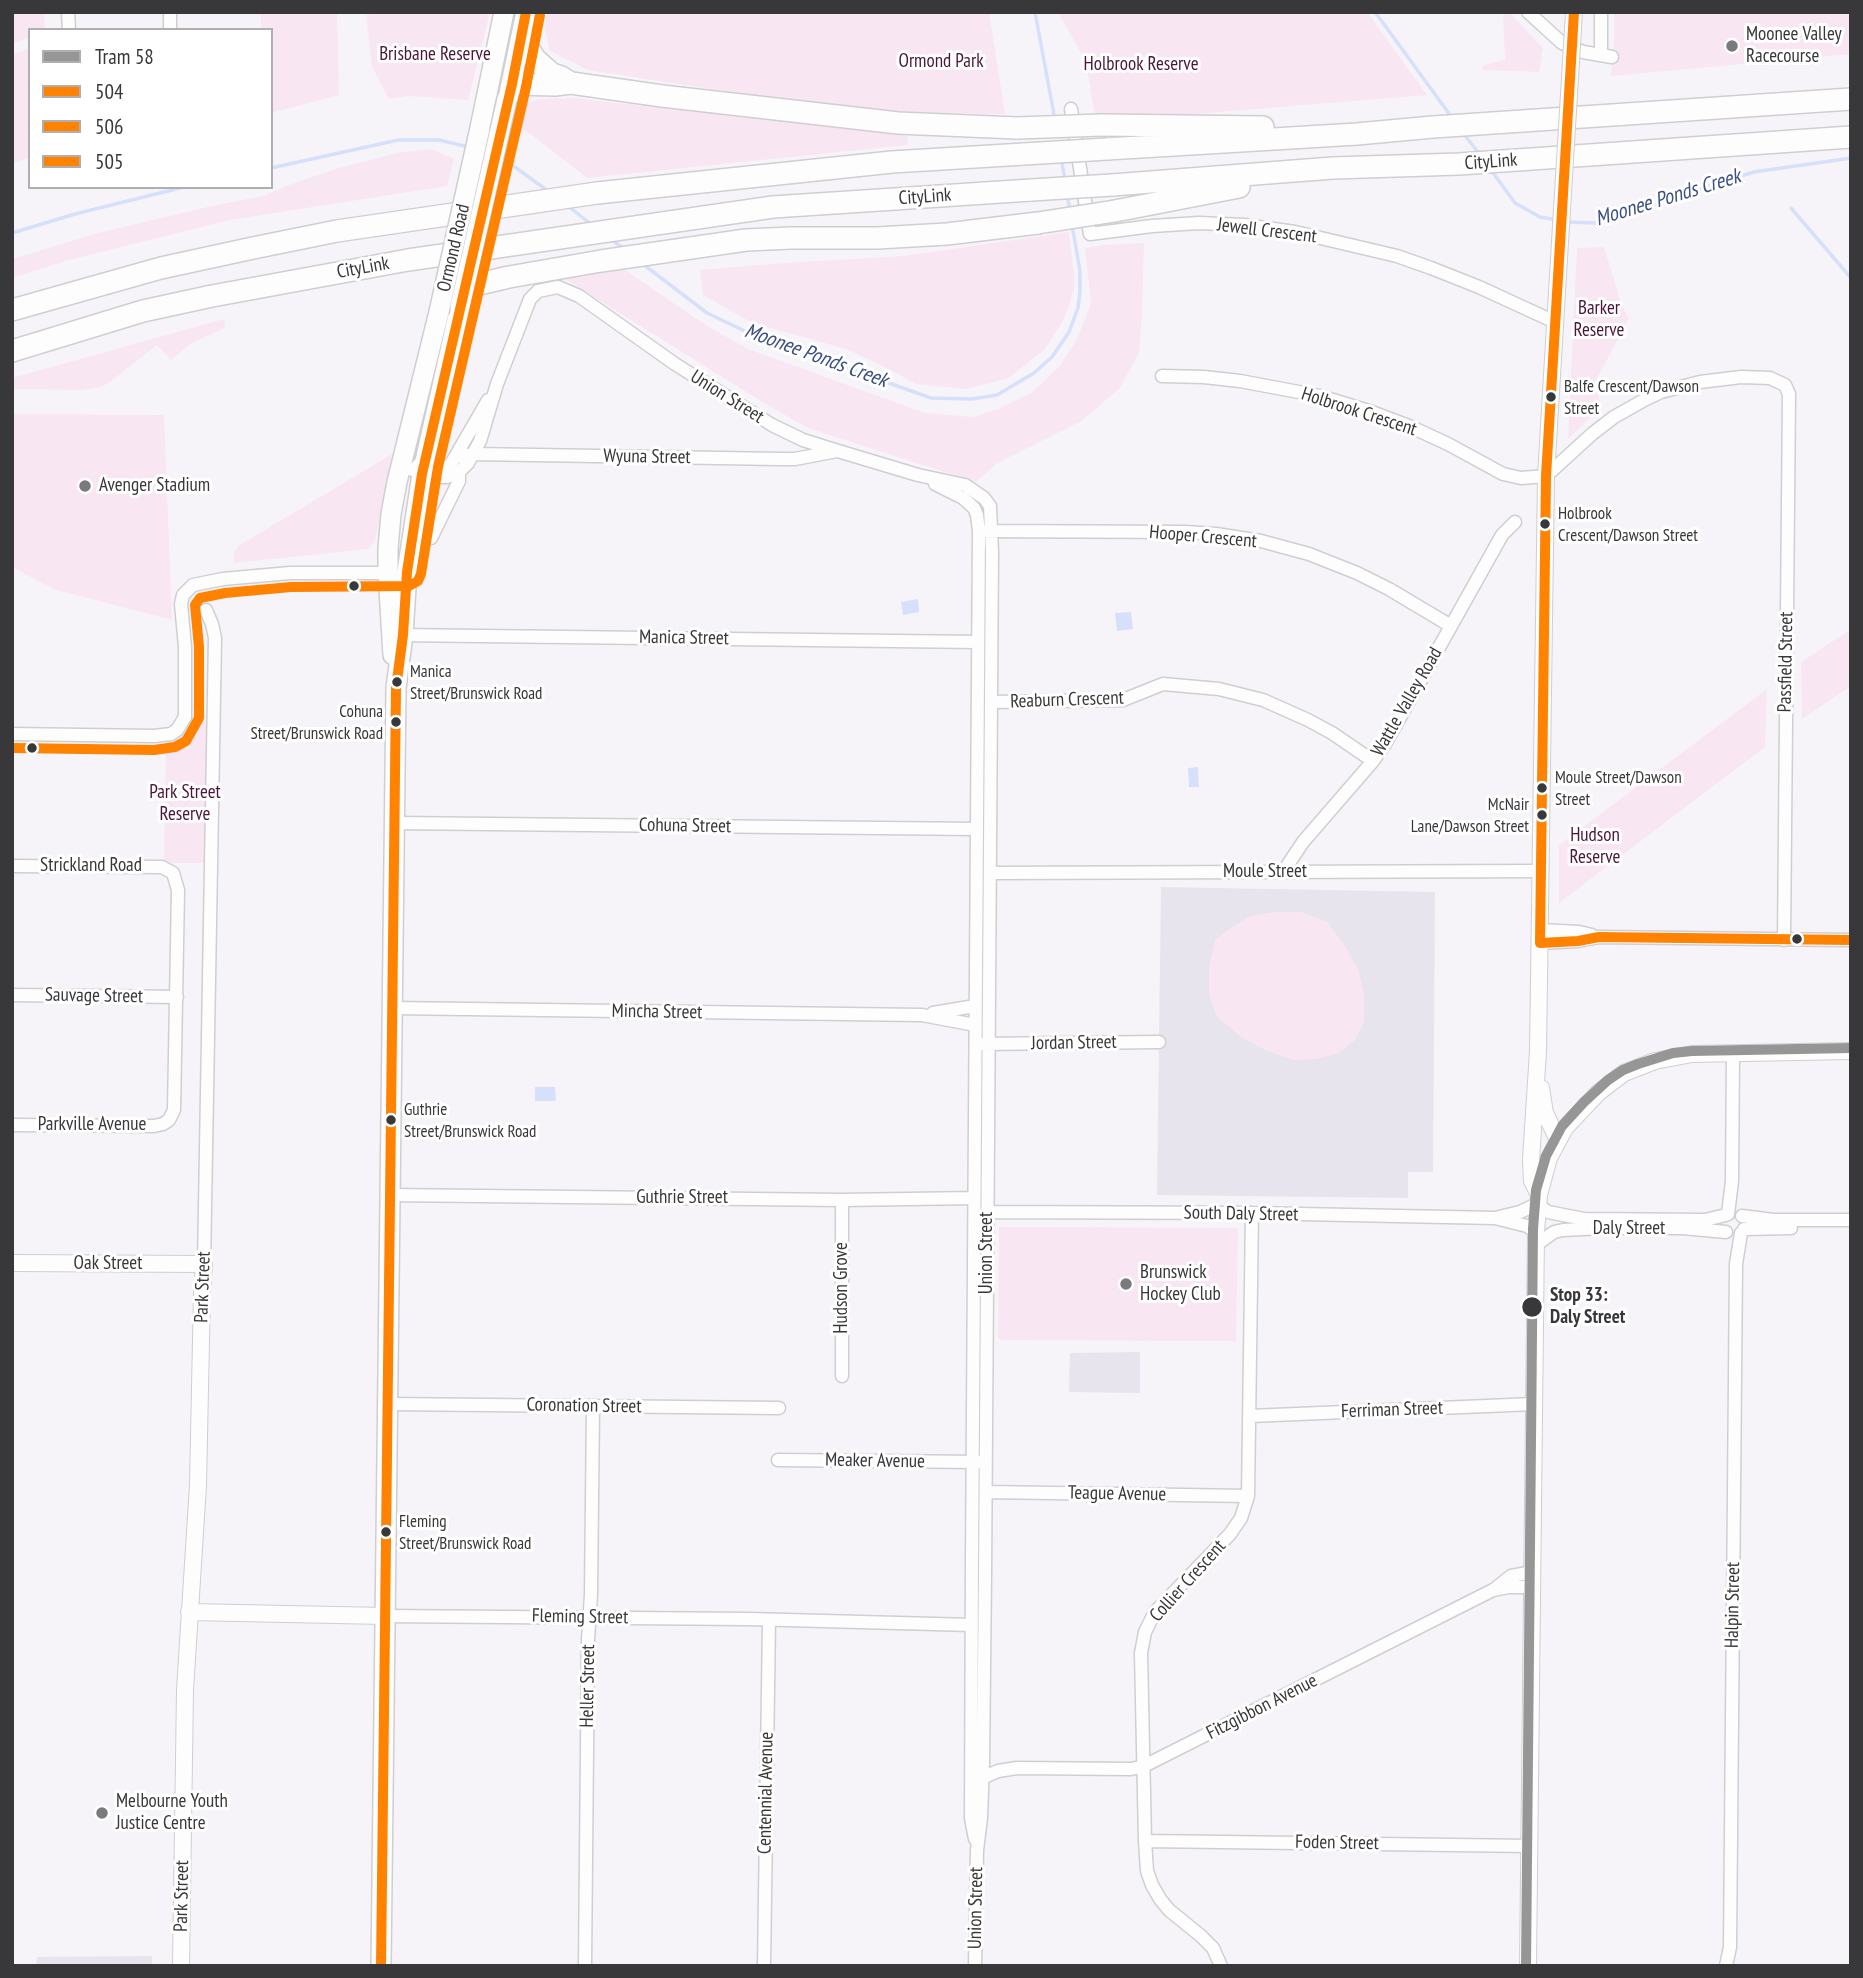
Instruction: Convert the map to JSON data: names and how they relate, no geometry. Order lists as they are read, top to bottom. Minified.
{"streets":{"highway":["CityLink"],"main road":["Ormond Road"],"street":["Jewell Crescent","Union Street","Holbrook Crescent","Wyuna Street","Hooper Crescent","Manica Street","Passfield Street","Reaburn Crescent","Wattle Valley Road","Cohuna Street","Strickland Road","Moule Street","Sauvage Street","Mincha Street","Jordan Street","Parkville Avenue","Guthrie Street","South Daly Street","Daly Street","Oak Street","Park Street","Hudson Grove","Coronation Street","Ferriman Street","Meaker Avenue","Teague Avenue","Collier Crescent","Halpin Street","Fleming Street","Heller Street","Fitzgibbon Avenue","Centennial Avenue","Foden Street"]},"crossings":[["Ormond Road","Wyuna Street"],["Union Street","Wyuna Street"],["Union Street","Hooper Crescent"],["Union Street","Manica Street"],["Union Street","Reaburn Crescent"],["Union Street","Cohuna Street"],["Union Street","Moule Street"],["Union Street","Mincha Street"],["Union Street","Jordan Street"],["Union Street","Guthrie Street"],["Union Street","South Daly Street"],["Union Street","Meaker Avenue"],["Union Street","Teague Avenue"],["Union Street","Fleming Street"],["Union Street","Fitzgibbon Avenue"],["Holbrook Crescent","Passfield Street"],["Hooper Crescent","Wattle Valley Road"],["Reaburn Crescent","Wattle Valley Road"],["Wattle Valley Road","Moule Street"],["Strickland Road","Sauvage Street"],["Strickland Road","Parkville Avenue"],["Sauvage Street","Parkville Avenue"],["Guthrie Street","Hudson Grove"],["South Daly Street","Daly Street"],["South Daly Street","Collier Crescent"],["Daly Street","Halpin Street"],["Oak Street","Park Street"],["Park Street","Fleming Street"],["Coronation Street","Heller Street"],["Ferriman Street","Collier Crescent"],["Teague Avenue","Collier Crescent"],["Collier Crescent","Fitzgibbon Avenue"],["Collier Crescent","Foden Street"],["Fleming Street","Heller Street"],["Fleming Street","Centennial Avenue"]],"water":["Moonee Ponds Creek"],"parks":["Brisbane Reserve","Ormond Park","Holbrook Reserve","Barker Reserve","Park Street Reserve","Hudson Reserve"],"places":["Moonee Valley Racecourse","Balfe Crescent/Dawson Street","Avenger Stadium","Holbrook Crescent/Dawson Street","Manica Street/Brunswick Road","Cohuna Street/Brunswick Road","Moule Street/Dawson Street","McNair Lane/Dawson Street","Guthrie Street/Brunswick Road","Brunswick Hockey Club","Stop 33: Daly Street","Fleming Street/Brunswick Road","Melbourne Youth Justice Centre"],"lines":["transit line 504","transit line 506","transit line 505","tram line 58"],"legend":["Tram 58","504","506","505"]}
